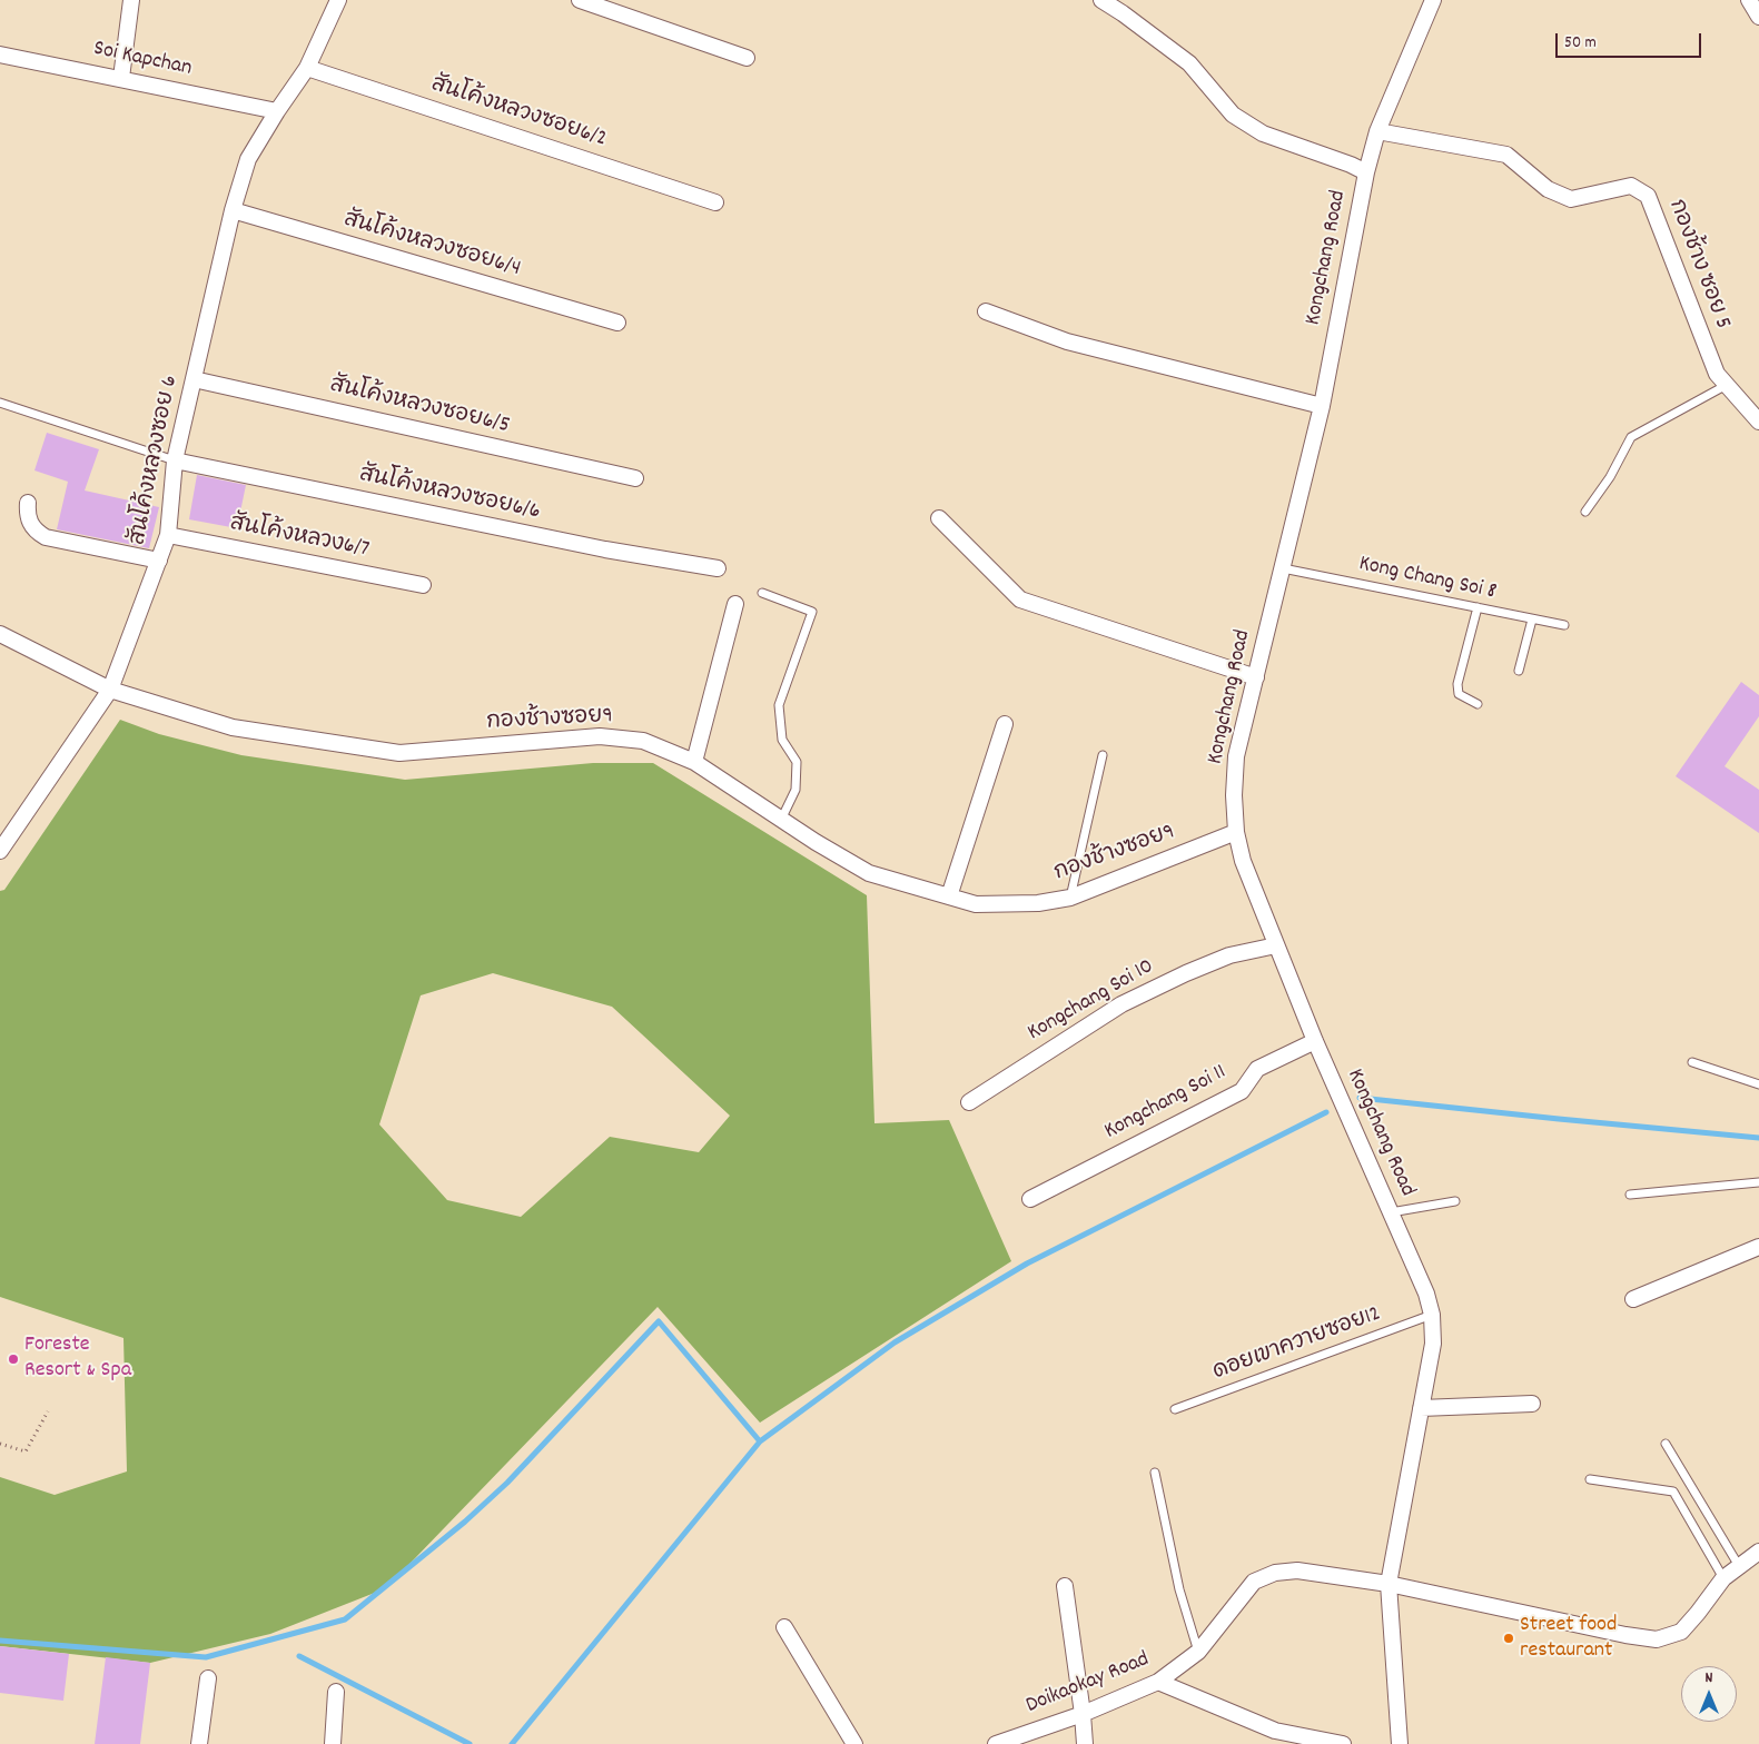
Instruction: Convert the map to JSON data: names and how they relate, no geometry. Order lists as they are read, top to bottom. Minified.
{"streets":{"street":["Soi Kapchan","สันโค้งหลวงซอย6/2","สันโค้งหลวงซอย6/4","Kongchang Road","กองช้าง ซอย 5","สันโค้งหลวงซอย6/5","สันโค้งหลวงซอย 6","สันโค้งหลวงซอย6/6","สันโค้งหลวง6/7","กองช้างซอย9","Kongchang Soi 10","Kongchang Soi 11","Doikaokay Road"],"lane":["Kong Chang Soi 8","ดอยเขาควายซอย12"]},"crossings":[["Soi Kapchan","สันโค้งหลวงซอย 6"],["สันโค้งหลวงซอย6/2","สันโค้งหลวงซอย 6"],["สันโค้งหลวงซอย6/4","สันโค้งหลวงซอย 6"],["Kongchang Road","กองช้าง ซอย 5"],["Kongchang Road","Kong Chang Soi 8"],["Kongchang Road","กองช้างซอย9"],["Kongchang Road","Kongchang Soi 10"],["Kongchang Road","Kongchang Soi 11"],["Kongchang Road","ดอยเขาควายซอย12"],["Kongchang Road","Doikaokay Road"],["สันโค้งหลวงซอย6/5","สันโค้งหลวงซอย 6"],["สันโค้งหลวงซอย 6","สันโค้งหลวงซอย6/6"],["สันโค้งหลวงซอย 6","สันโค้งหลวง6/7"],["สันโค้งหลวงซอย 6","กองช้างซอย9"]],"places":["Foreste Resort & Spa","Street food restaurant"],"scale_bar":"50 m","north":"top"}
